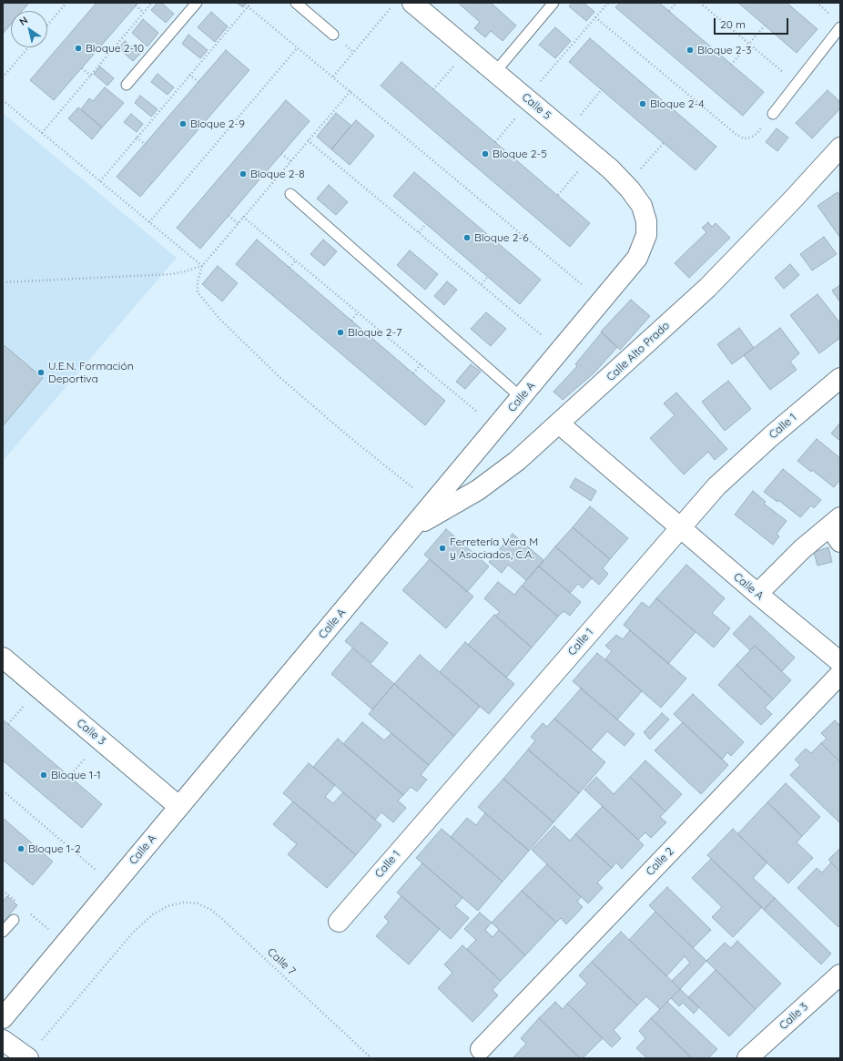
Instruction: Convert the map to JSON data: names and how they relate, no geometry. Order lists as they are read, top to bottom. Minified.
{"streets":{"street":["Calle 5","Calle Alto Prado","Calle A","Calle 1","Calle 3","Calle 2"],"path":["Calle 7"]},"crossings":[["Calle 5","Calle A"],["Calle Alto Prado","Calle A"],["Calle A","Calle 1"],["Calle A","Calle 3"]],"places":["Bloque 2-10","Bloque 2-3","Bloque 2-4","Bloque 2-9","Bloque 2-5","Bloque 2-8","Bloque 2-6","Bloque 2-7","U.E.N. Formación Deportiva","Ferretería Vera M y Asociados, C.A.","Bloque 1-1","Bloque 1-2"],"scale_bar":"20 m","north":"top left"}
